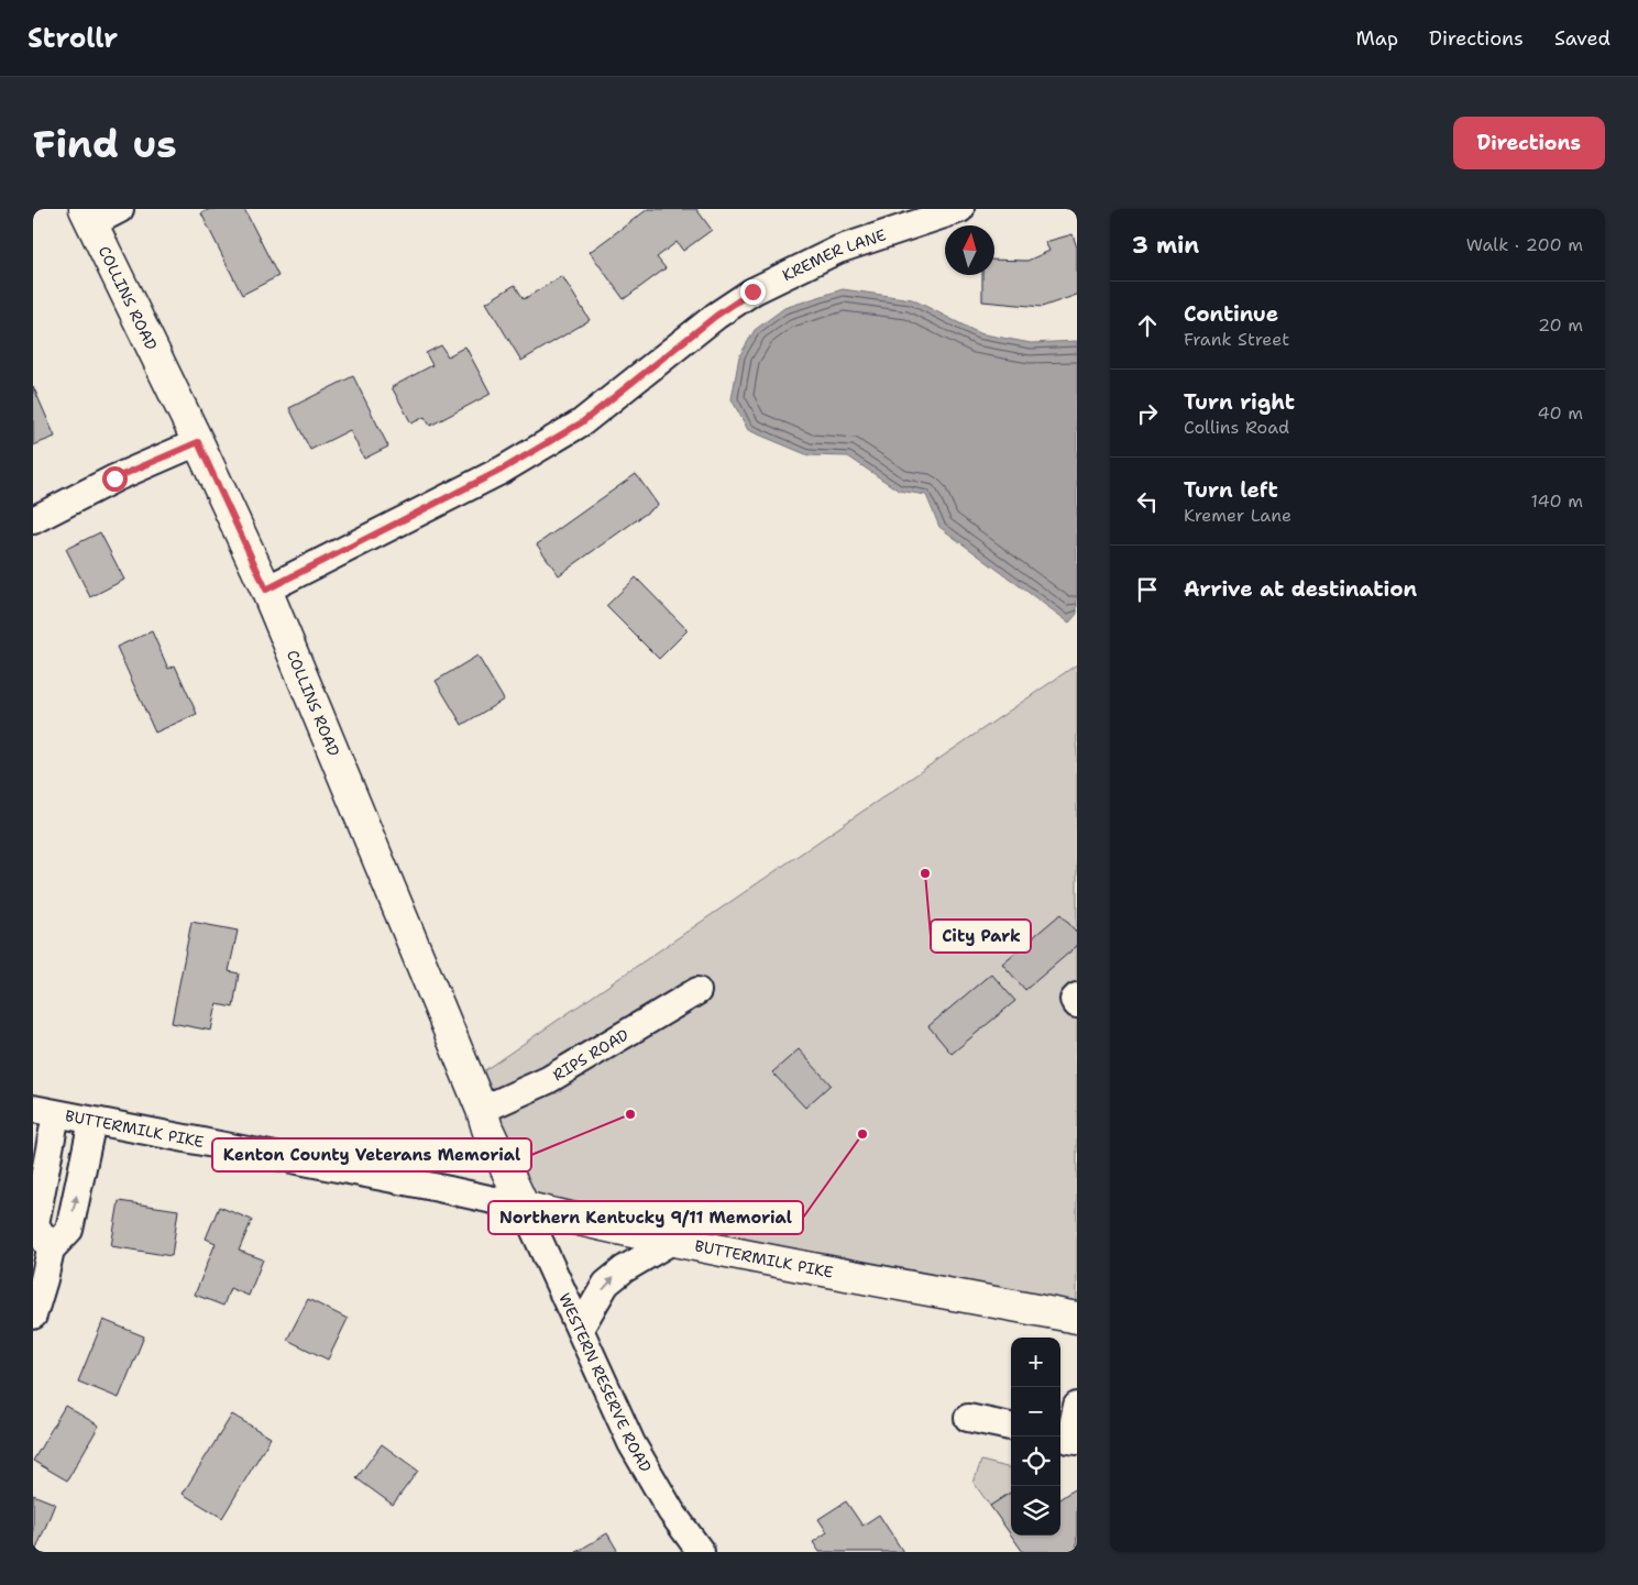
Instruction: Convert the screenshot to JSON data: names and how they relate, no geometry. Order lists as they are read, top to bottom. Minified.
{"streets":{"main road":["COLLINS ROAD","BUTTERMILK PIKE"],"street":["KREMER LANE","RIPS ROAD","WESTERN RESERVE ROAD"]},"crossings":[["KREMER LANE","COLLINS ROAD"],["COLLINS ROAD","RIPS ROAD"],["COLLINS ROAD","BUTTERMILK PIKE"],["COLLINS ROAD","WESTERN RESERVE ROAD"],["BUTTERMILK PIKE","WESTERN RESERVE ROAD"]],"places":["City Park","Kenton County Veterans Memorial","Northern Kentucky 9/11 Memorial"],"north":"top","page":{"header":"Strollr","nav":["Map","Directions","Saved"],"buttons":"Directions","title":"Find us","heading":["3 min","Walk · 200 m"],"list":[["Continue","Frank Street","20 m"],["Turn right","Collins Road","40 m"],["Turn left","Kremer Lane","140 m"],"Arrive at destination"],"map_buttons":["+","−"]}}
